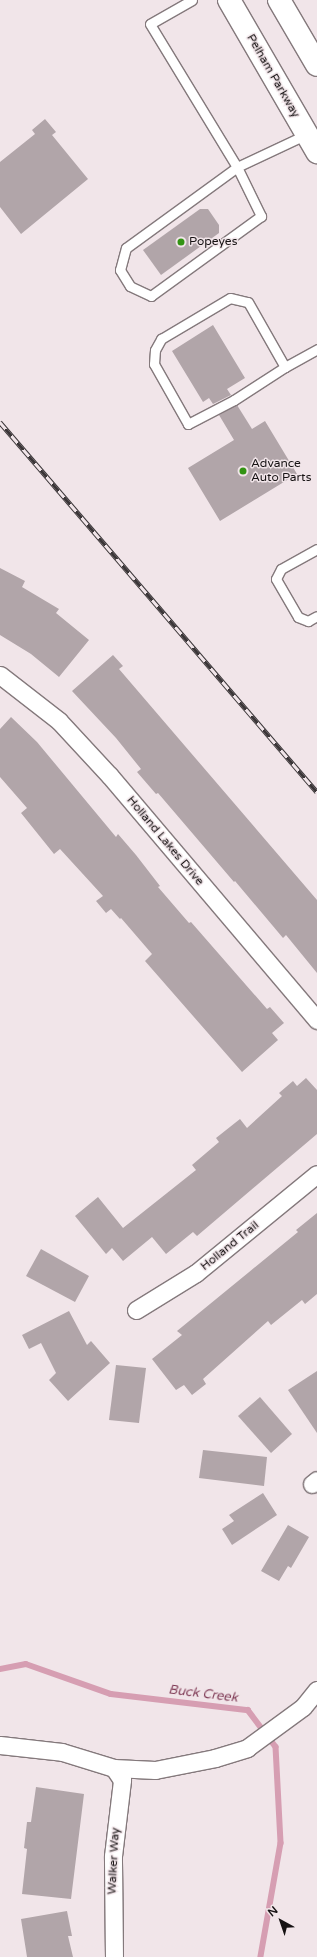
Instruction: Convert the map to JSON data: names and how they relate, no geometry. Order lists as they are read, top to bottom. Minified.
{"streets":{"main road":["Pelham Parkway"],"street":["Holland Lakes Drive","Holland Trail","Walker Way"]},"water":["Buck Creek"],"places":["Popeyes","Advance Auto Parts"],"north":"top left"}
